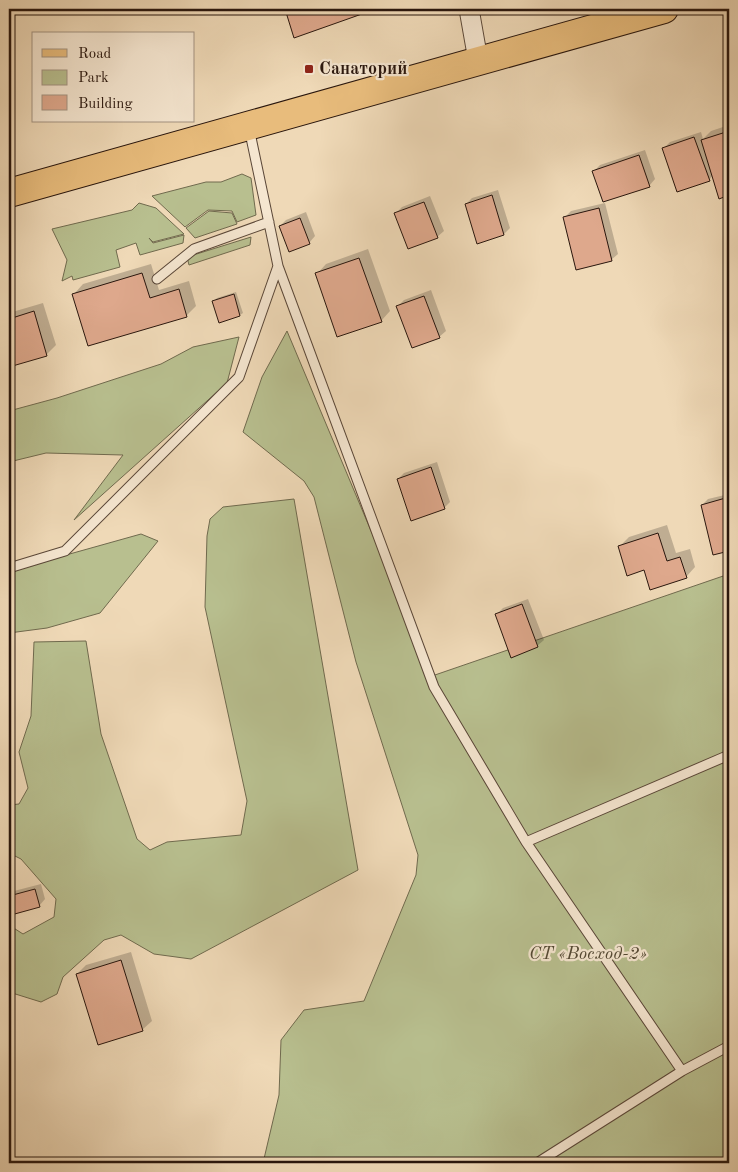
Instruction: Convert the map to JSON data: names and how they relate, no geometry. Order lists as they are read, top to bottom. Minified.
{"parks":["СТ «Восход-2»"],"places":{"transit":["Санаторий"]},"legend":["Road","Park","Building"]}
